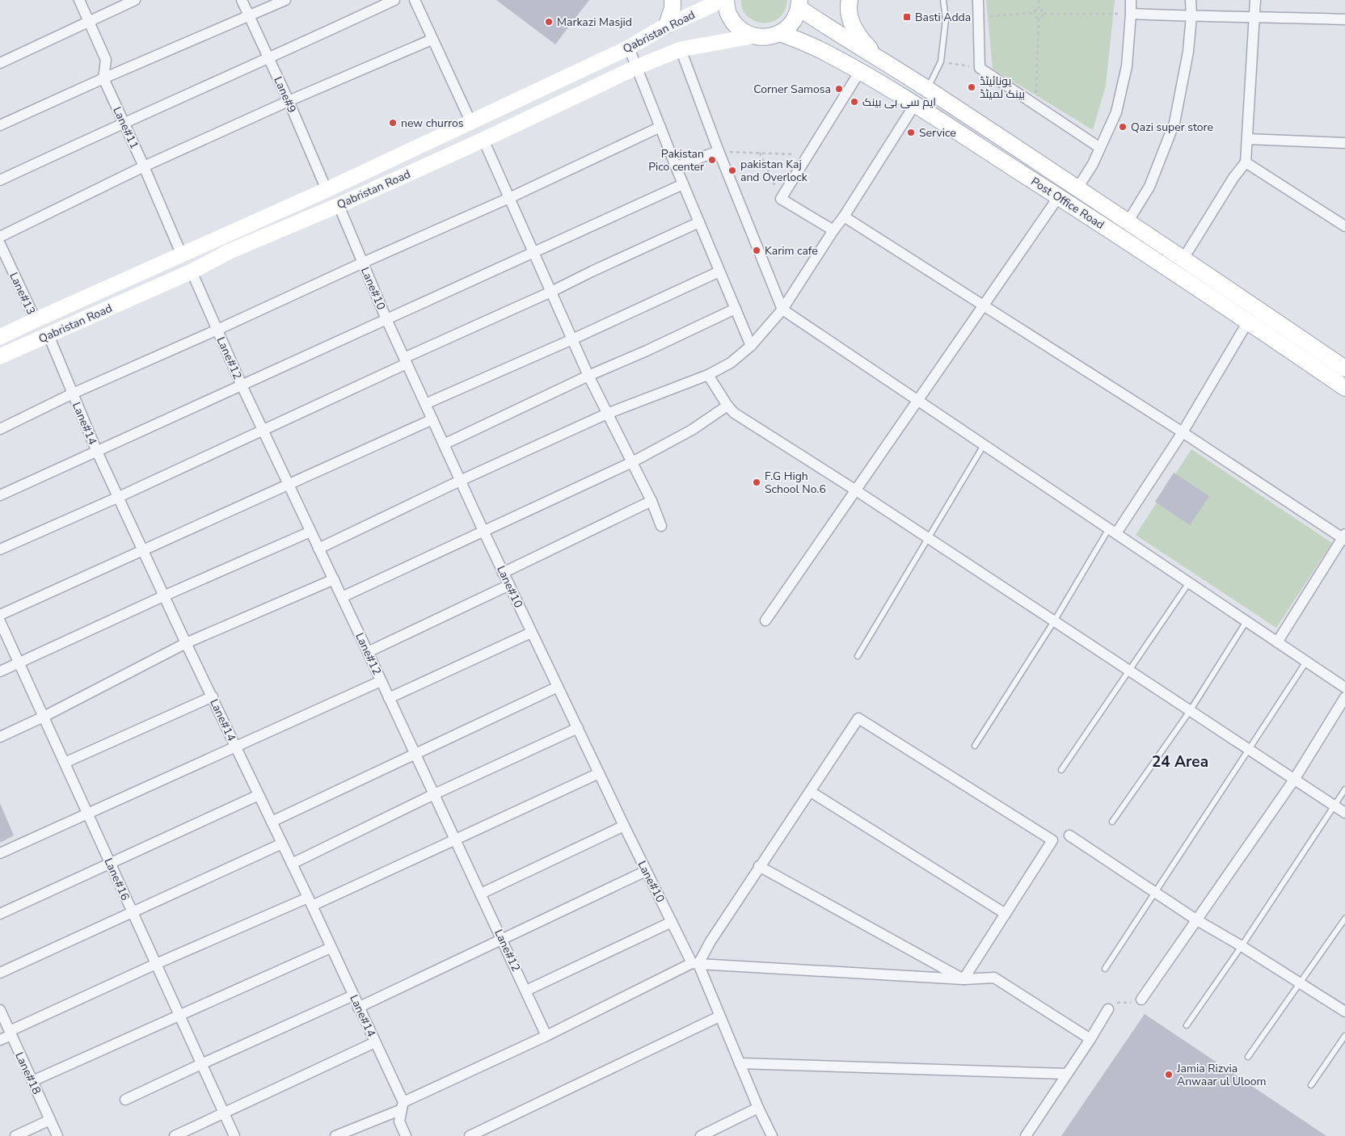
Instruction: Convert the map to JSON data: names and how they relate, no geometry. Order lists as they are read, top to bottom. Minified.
{"streets":{"main road":["Post Office Road"],"street":["Qabristan Road","Lane#9","Lane#11","Lane#10","Lane#13","Lane#12","Lane#14","Lane#16","Lane#18"]},"crossings":[["Qabristan Road","Lane#9"],["Qabristan Road","Lane#11"],["Qabristan Road","Lane#10"],["Qabristan Road","Lane#13"],["Qabristan Road","Lane#12"],["Qabristan Road","Lane#14"]],"districts":["24 Area"],"places":{"transit":["Basti Adda"],"other":["Markazi Masjid","یونائیٹڈ بینک لمیٹڈ","Corner Samosa","ایم سی بی بینک","new churros","Qazi super store","Service","Pakistan Pico center","pakistan Kaj and Overlock","Karim cafe","F.G High School No.6","Jamia Rizvia Anwaar ul Uloom"]}}
